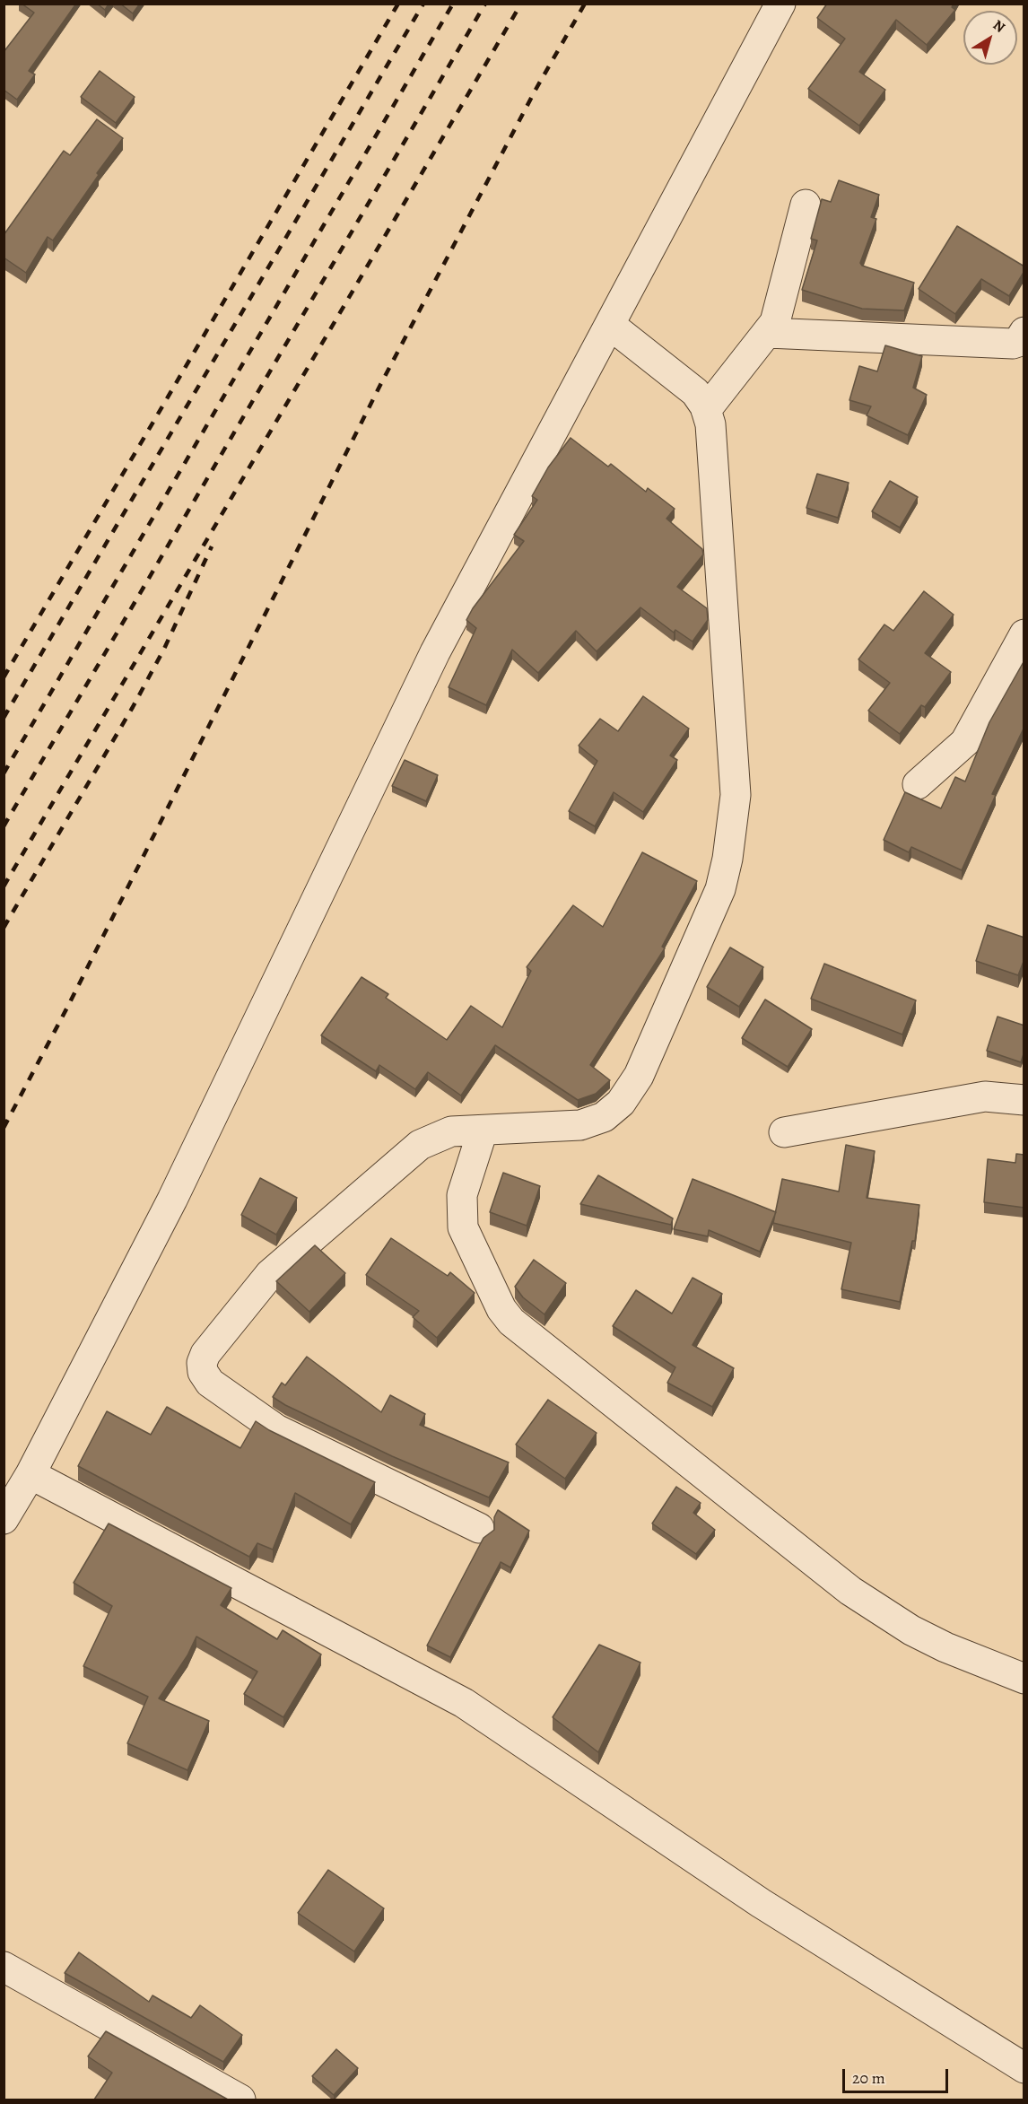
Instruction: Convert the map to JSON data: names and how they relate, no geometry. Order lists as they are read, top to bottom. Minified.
{"scale_bar":"20 m","north":"top right"}
